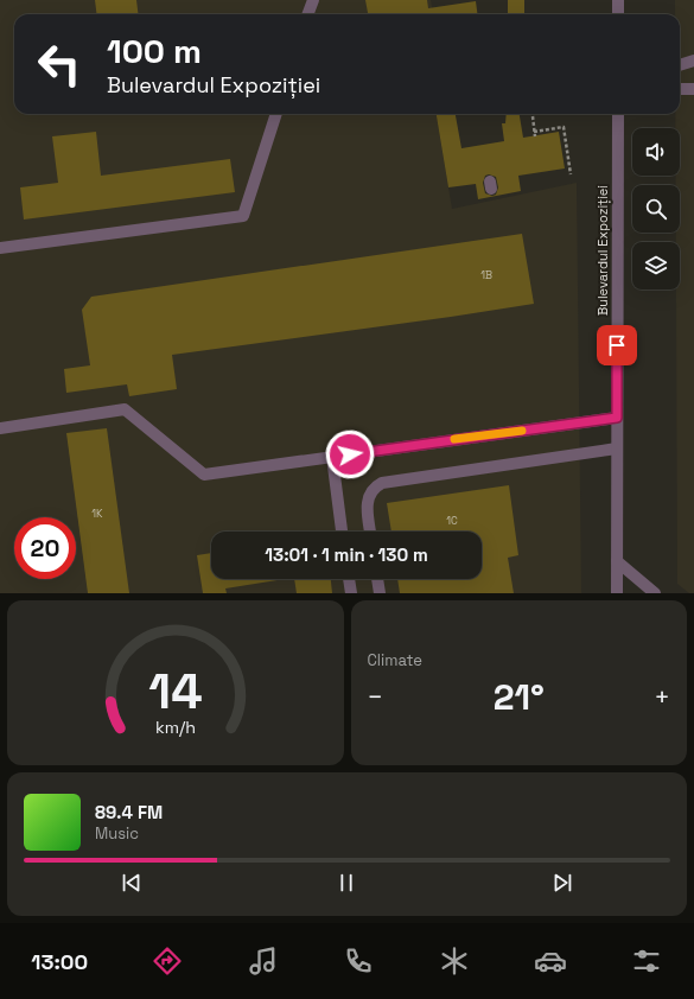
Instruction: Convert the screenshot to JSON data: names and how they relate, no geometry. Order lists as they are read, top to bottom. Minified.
{"streets":{"street":["Bulevardul Expoziției"]},"house_numbers":["1B","1K","1C"],"page":{"turn":["100 m","Bulevardul Expoziției"],"limit":"20","trip":"13:01 · 1 min · 130 m","tile":"Climate","heat":["−","21°","+"],"song":["89.4 FM","Music"],"tabs":"13:00","gauge":["14","km/h"]}}
